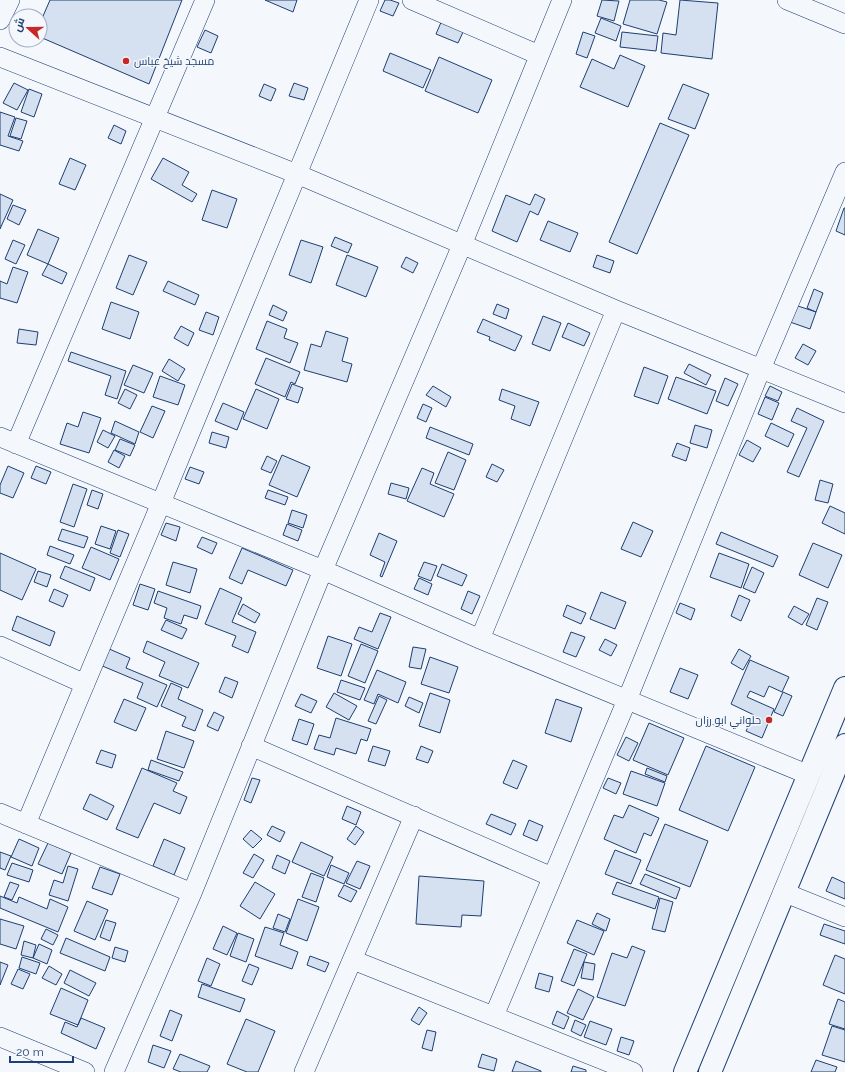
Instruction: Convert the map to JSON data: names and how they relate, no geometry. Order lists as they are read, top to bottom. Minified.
{"places":["مسجد شيخ عباس","حلواني ابو رزان"],"scale_bar":"20 m","north":"left"}
